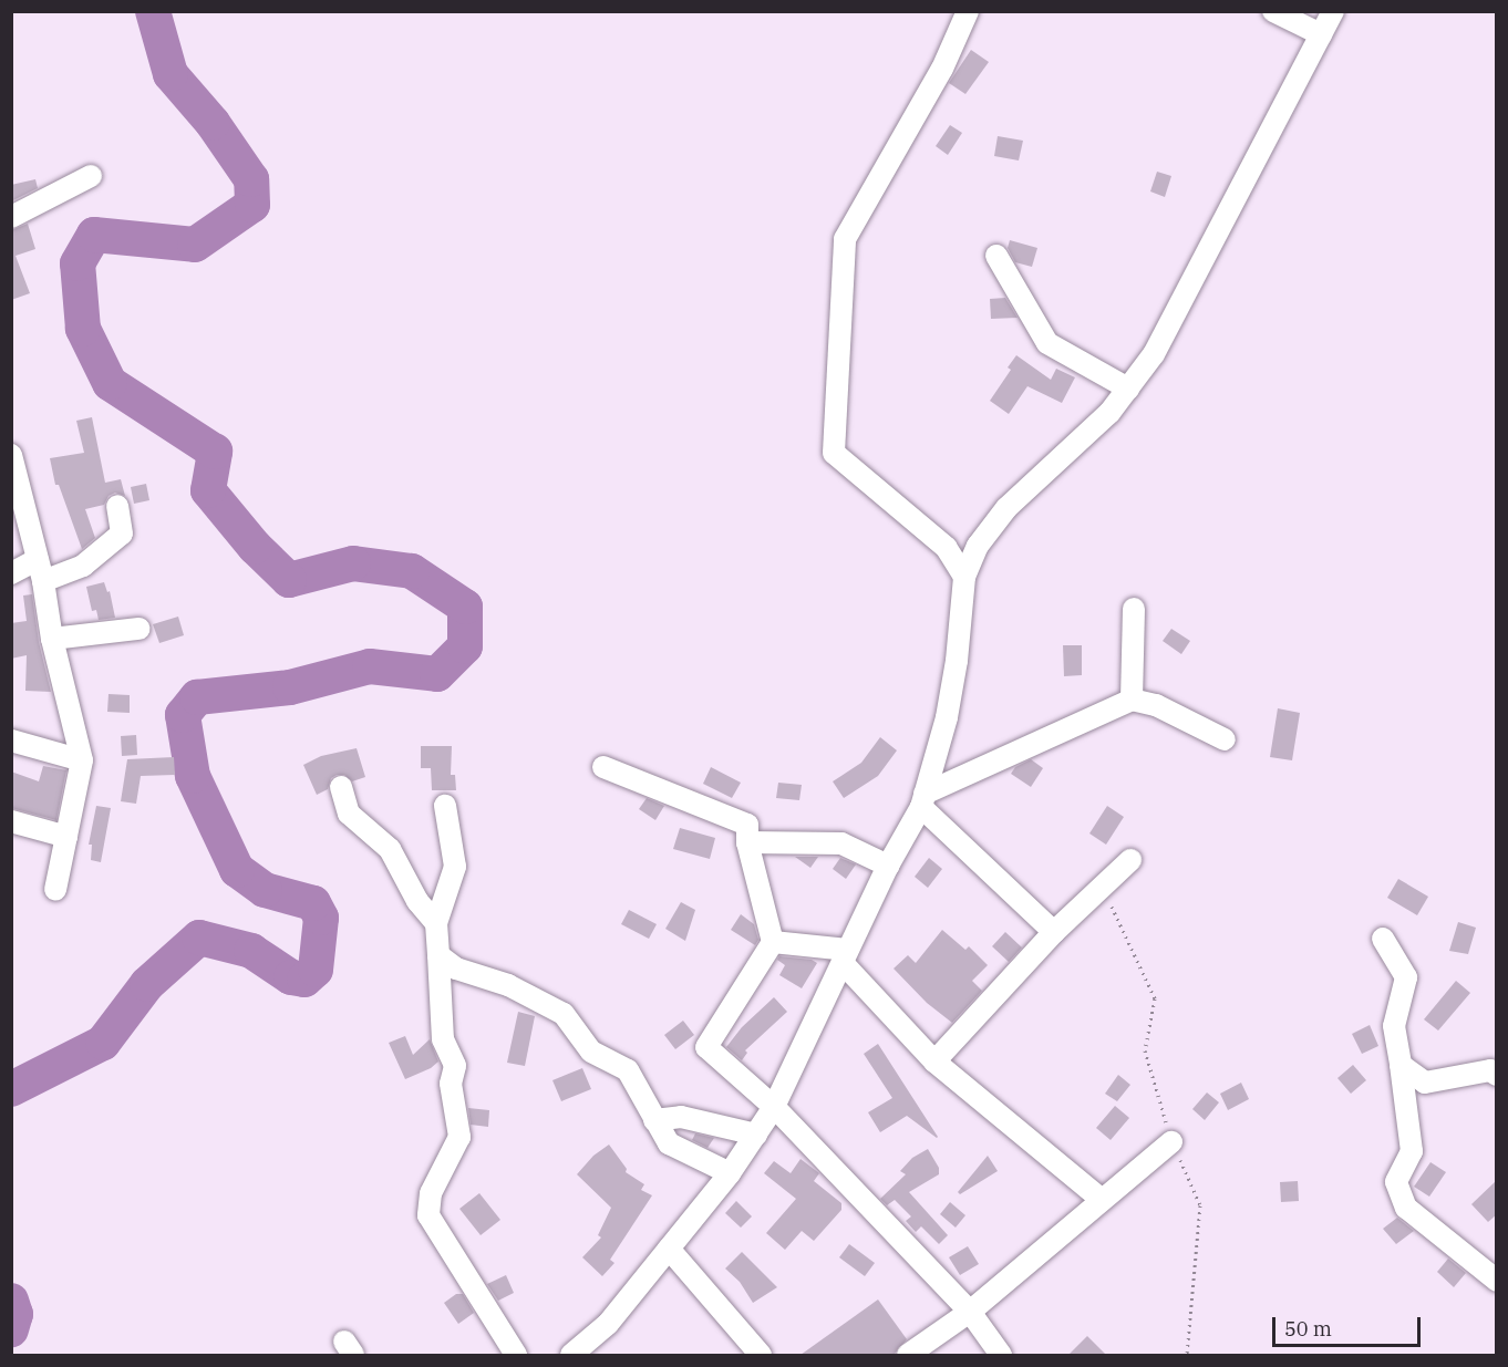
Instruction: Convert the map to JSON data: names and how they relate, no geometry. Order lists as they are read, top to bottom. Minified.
{"scale_bar":"50 m"}
